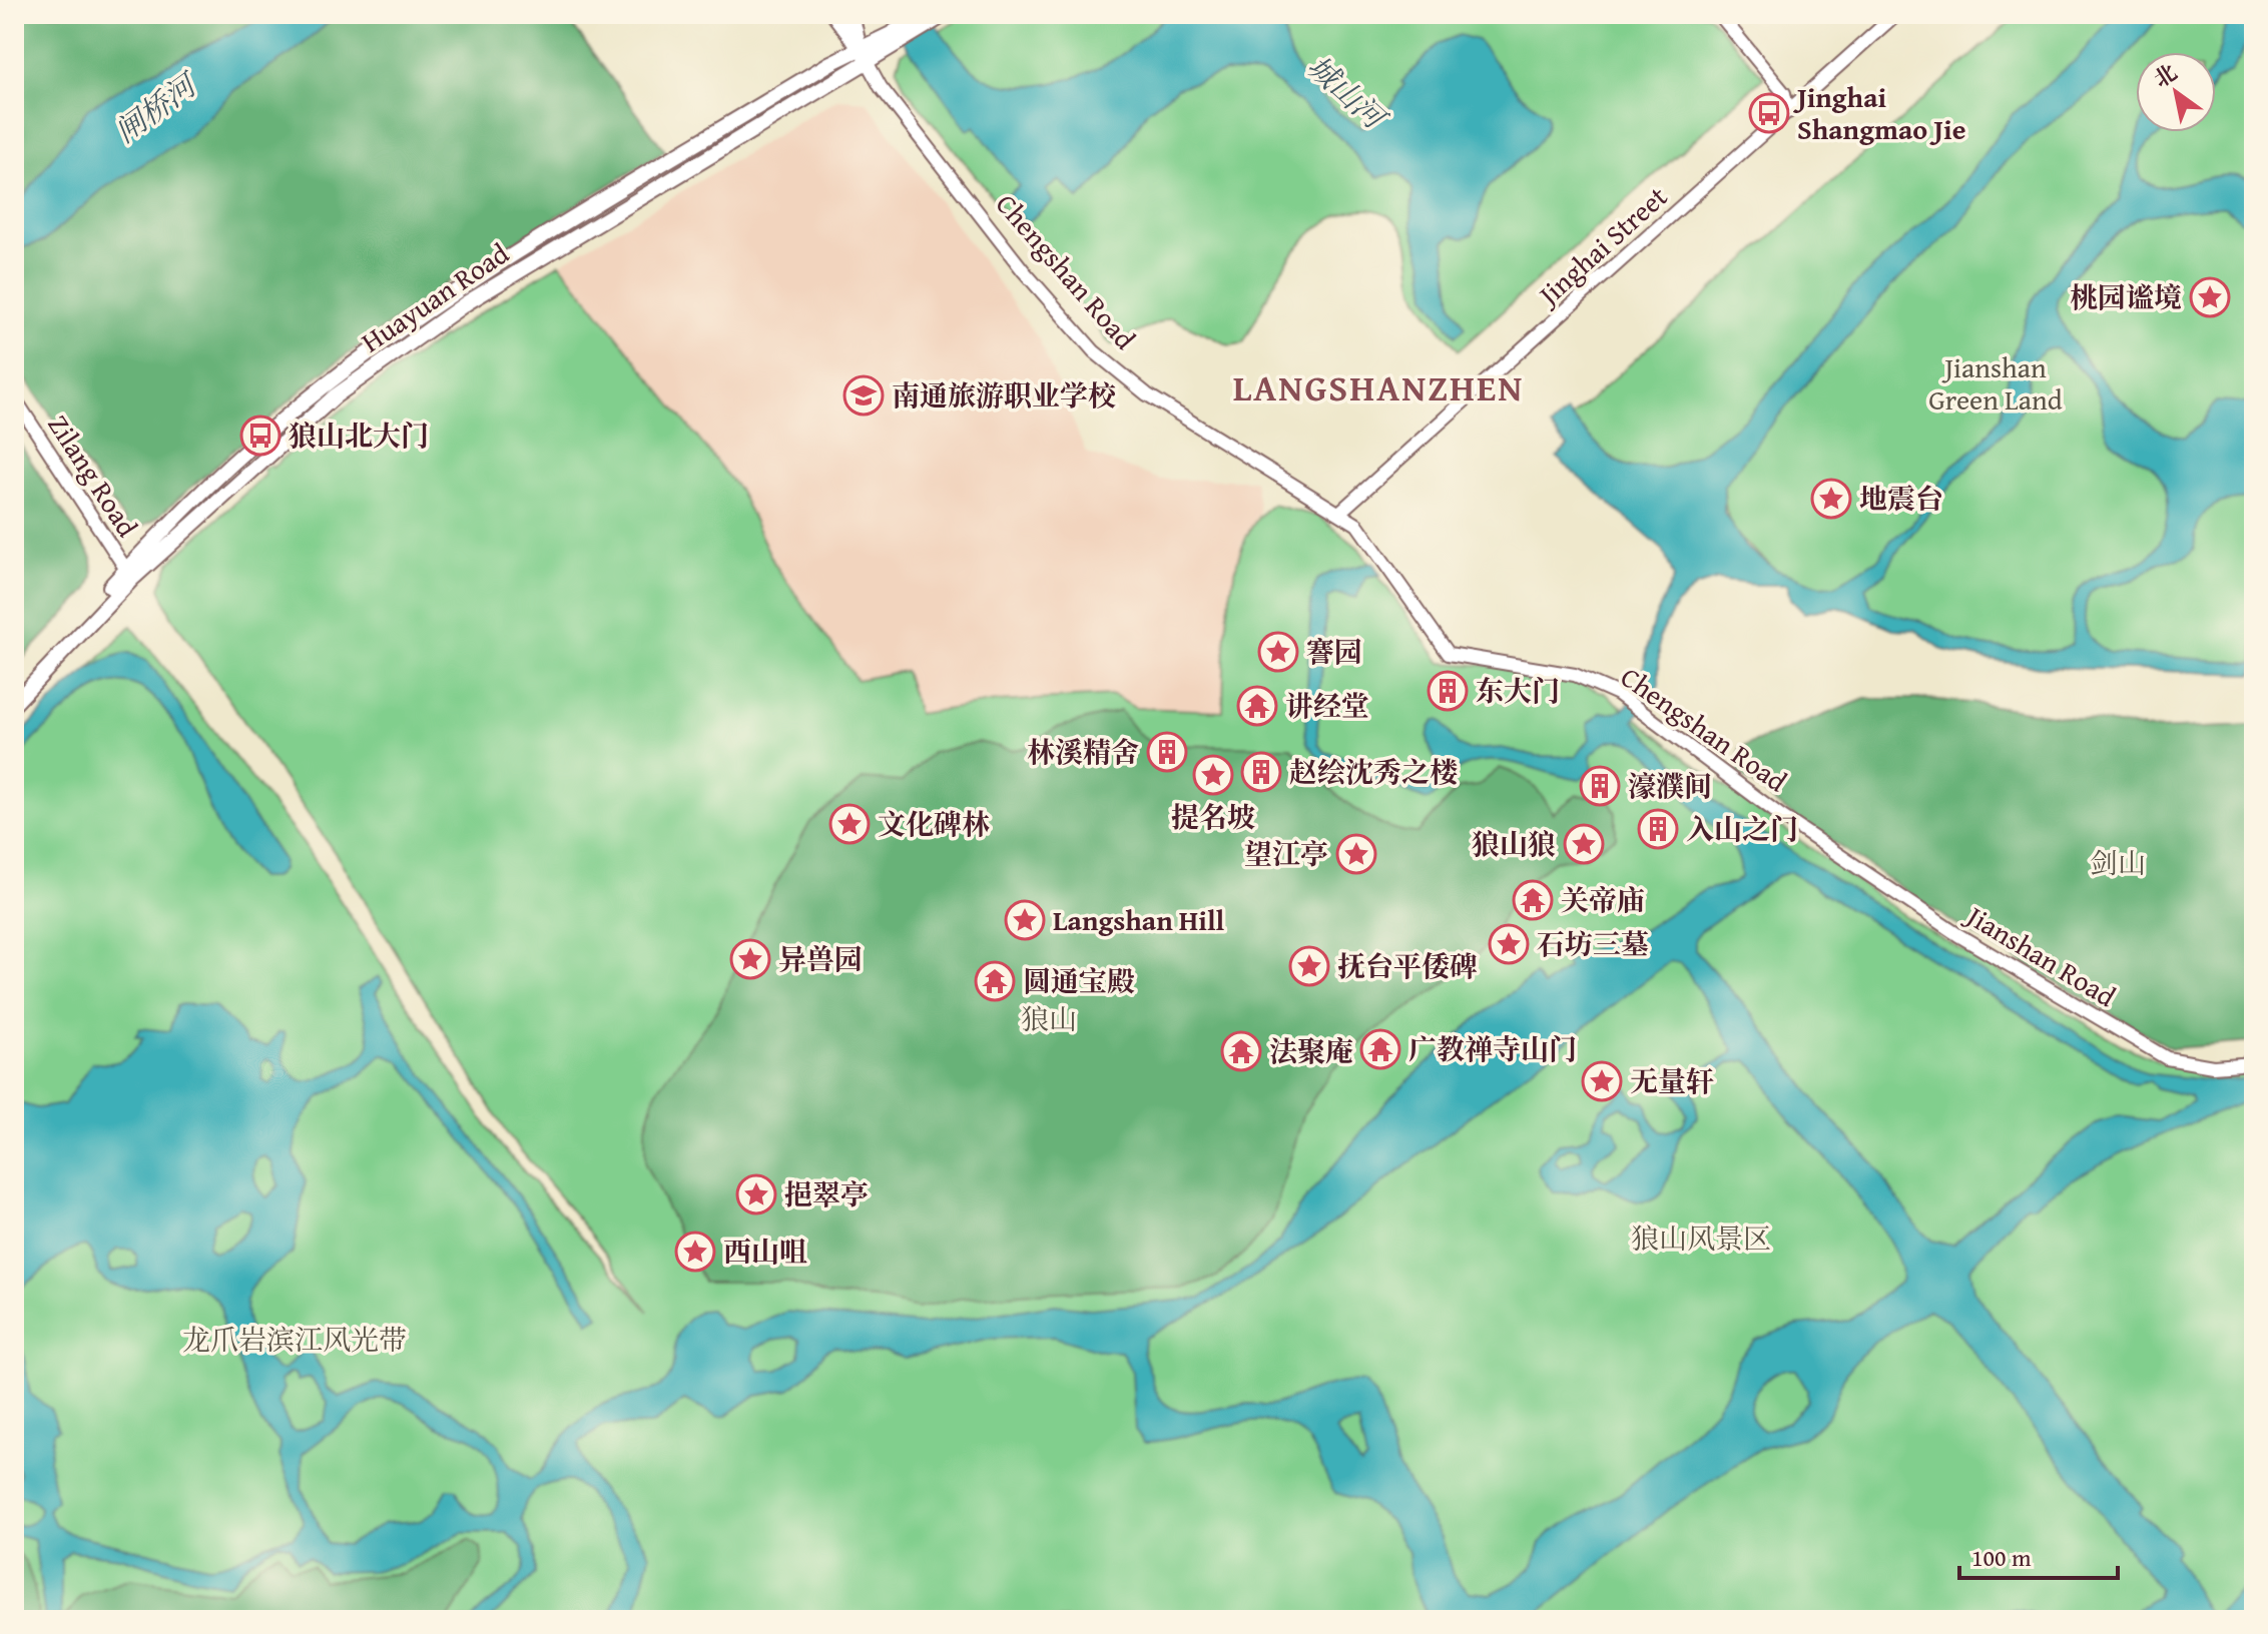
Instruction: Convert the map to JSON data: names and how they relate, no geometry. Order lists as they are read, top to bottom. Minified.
{"streets":{"main road":["Chengshan Road","Huayuan Road"],"street":["Jinghai Street","Zilang Road","Jianshan Road"]},"crossings":[["Jinghai Street","Chengshan Road"],["Chengshan Road","Huayuan Road"],["Chengshan Road","Jianshan Road"],["Huayuan Road","Zilang Road"]],"districts":["LANGSHANZHEN"],"water":["城山河","闸桥河"],"parks":["Jianshan Green Land","剑山","狼山","狼山风景区","龙爪岩滨江风光带"],"places":{"bus stop":["Jinghai Shangmao Jie","狼山北大门"],"place":["桃园谧境","地震台","謇园","提名坡","文化碑林","狼山狼","望江亭","Langshan Hill","石坊三墓","异兽园","抚台平倭碑","无量轩","挹翠亭","西山咀"],"school or university":["南通旅游职业学校"],"building":["东大门","林溪精舍","赵绘沈秀之楼","濠濮间","入山之门"],"temple":["讲经堂","关帝庙","圆通宝殿","广教禅寺山门","法聚庵"]},"scale_bar":"100 m","north":"top left"}
